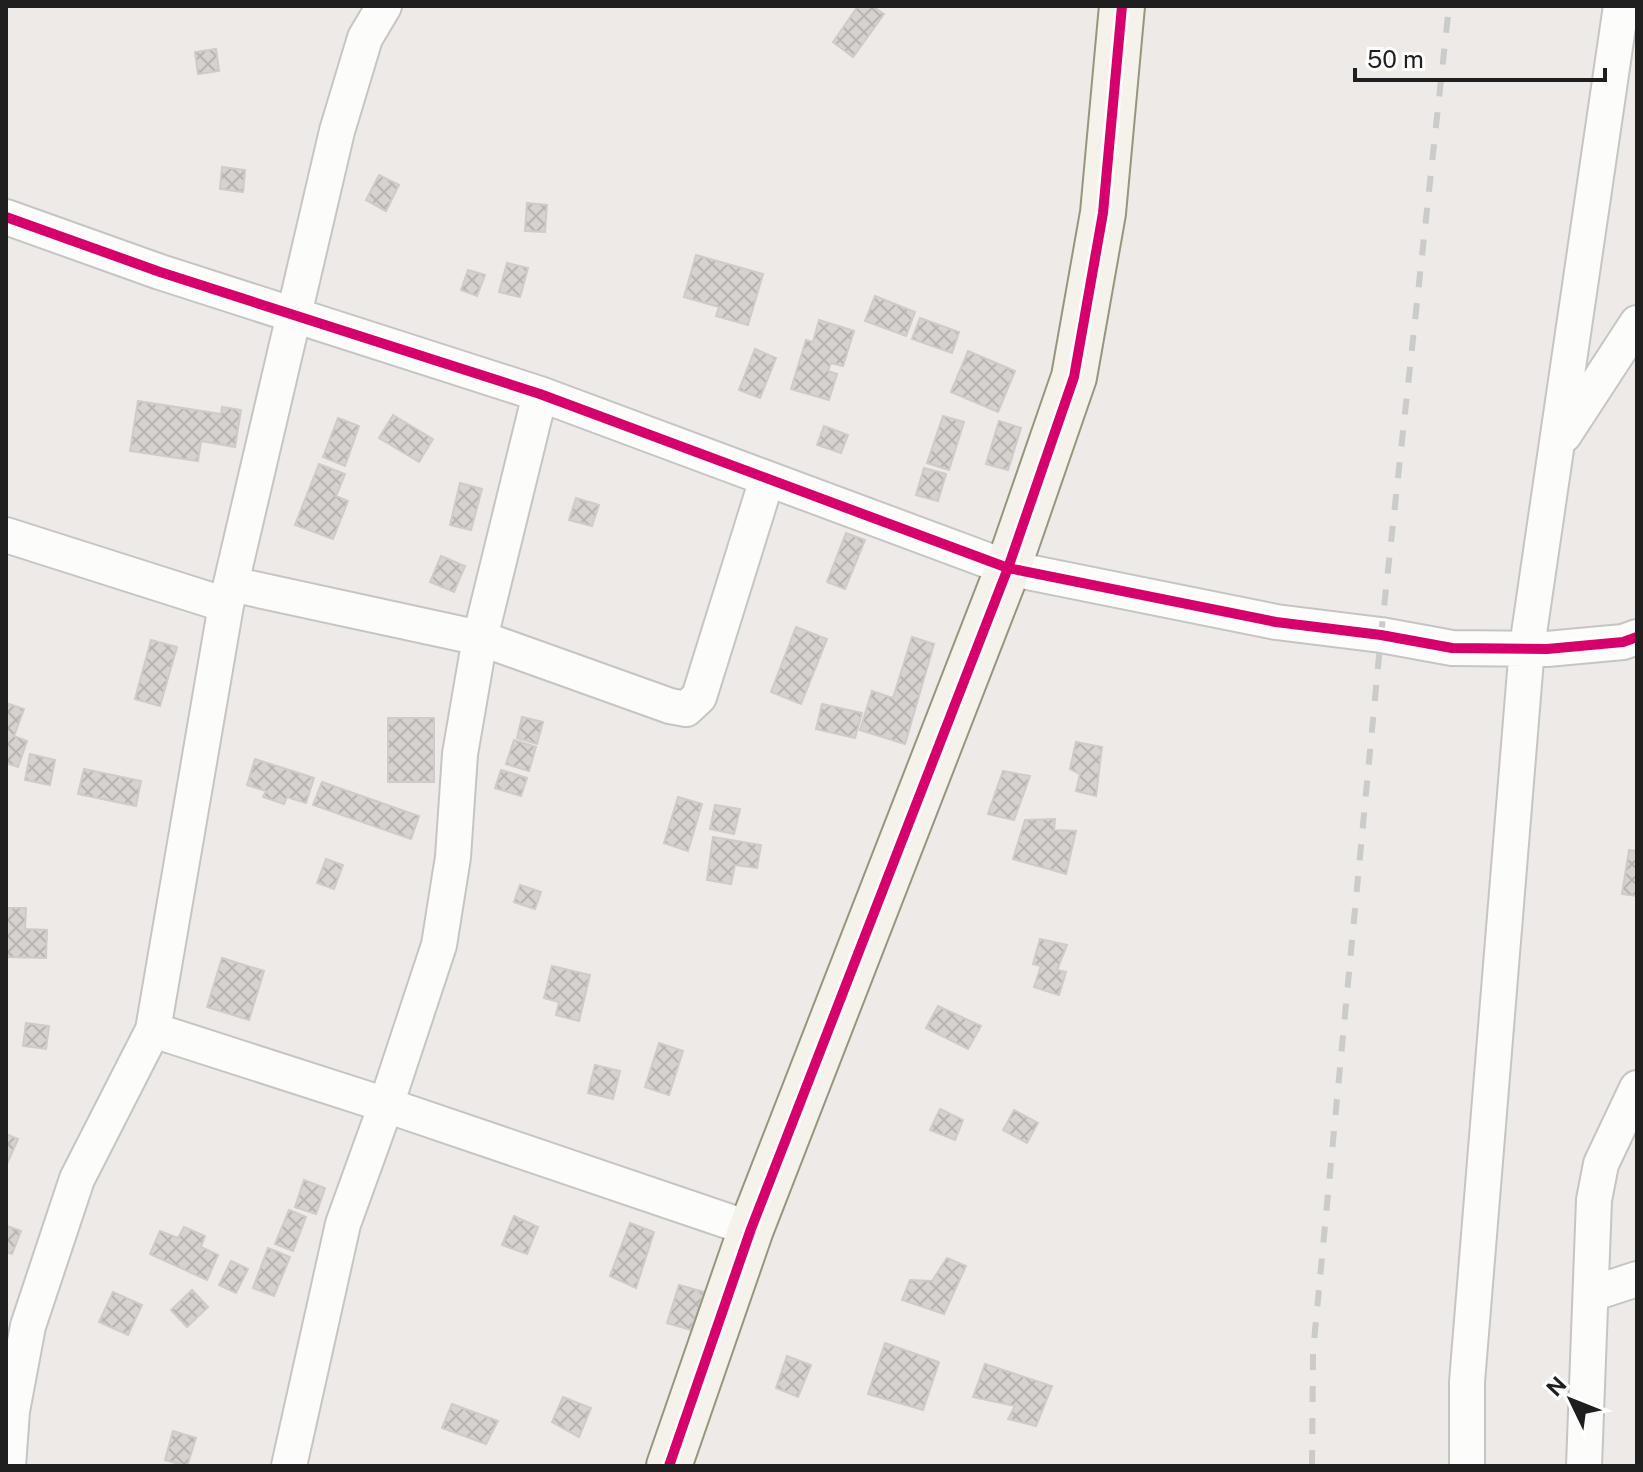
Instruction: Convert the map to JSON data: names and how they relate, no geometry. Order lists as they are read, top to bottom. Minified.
{"scale_bar":"50 m","north":"top left"}
